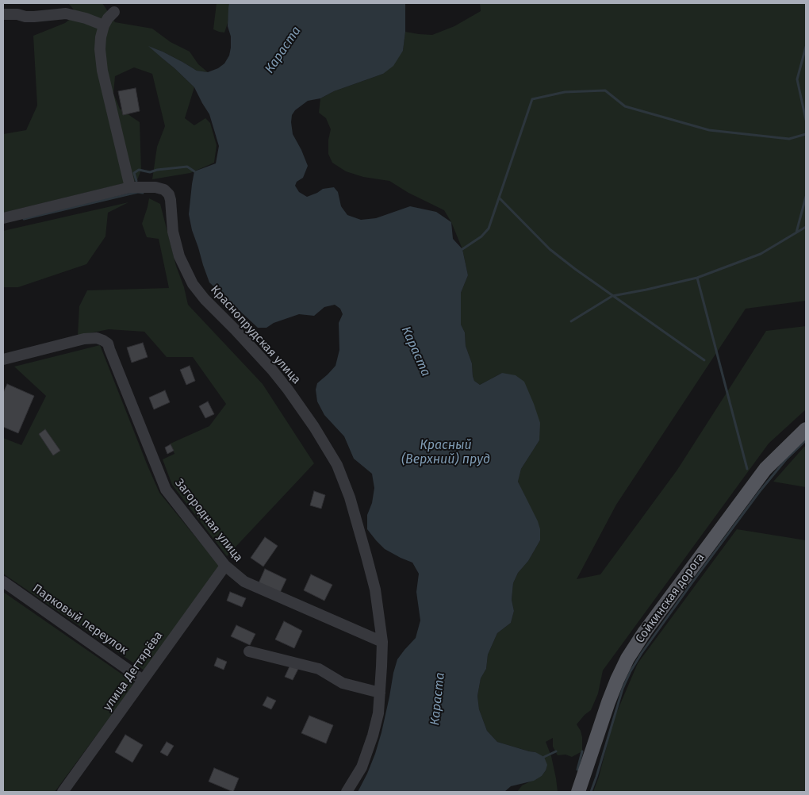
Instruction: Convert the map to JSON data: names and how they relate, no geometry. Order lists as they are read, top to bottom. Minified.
{"streets":{"main road":["Сойкинская дорога"],"street":["Краснопрудская улица","Загородная улица","Парковый переулок","улица Дегтярёва"]},"crossings":[["Краснопрудская улица","Загородная улица"],["Загородная улица","улица Дегтярёва"],["Парковый переулок","улица Дегтярёва"]],"water":["Караста","Красный (Верхний) пруд"]}
